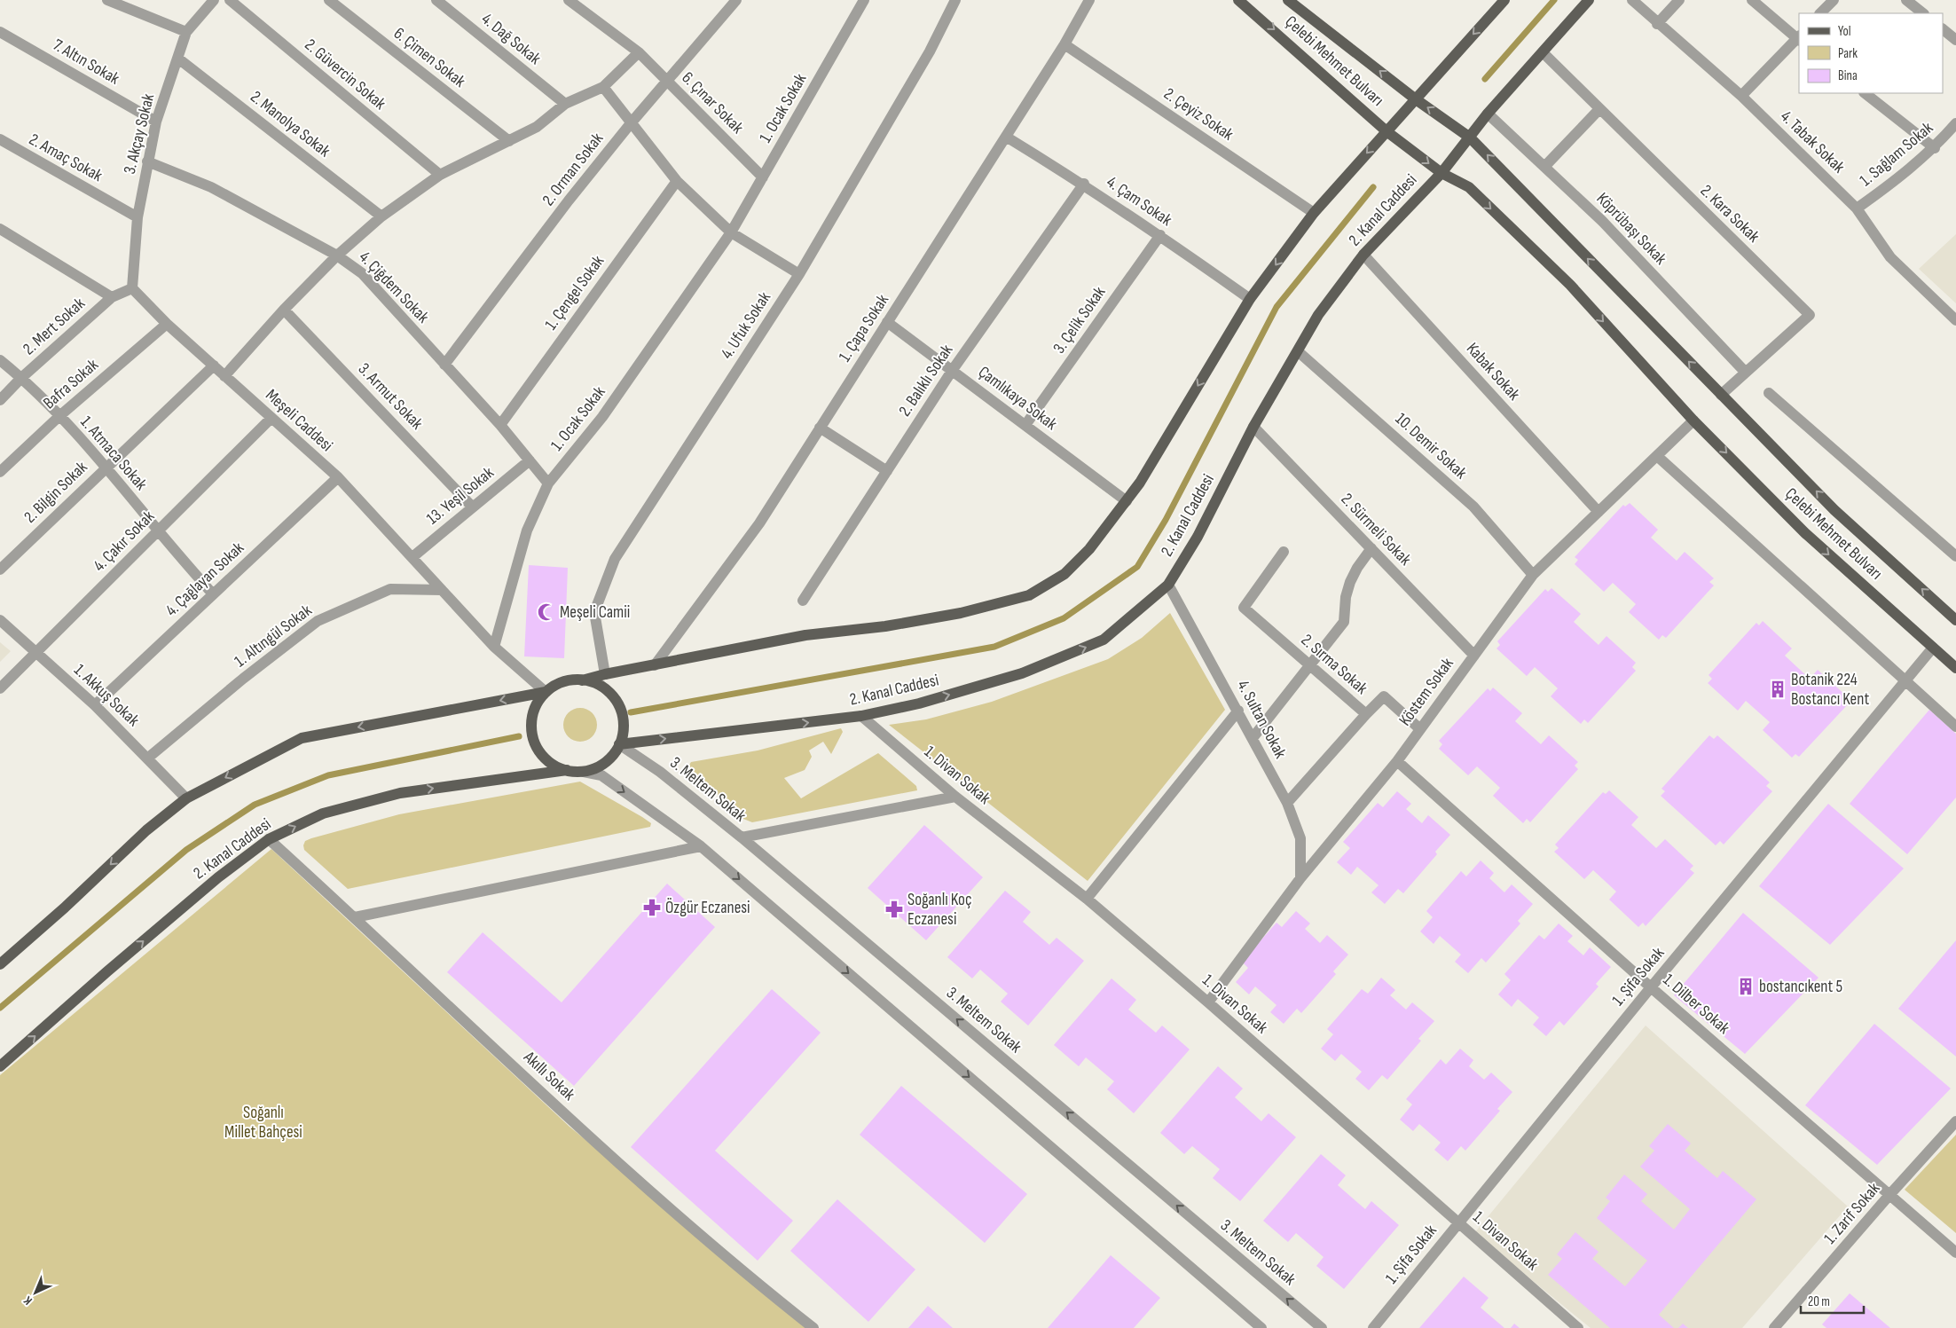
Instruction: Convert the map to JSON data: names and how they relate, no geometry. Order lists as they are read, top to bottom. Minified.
{"streets":{"main road":["Çelebi Mehmet Bulvarı","2. Kanal Caddesi"],"street":["4. Dağ Sokak","6. Çimen Sokak","7. Altın Sokak","2. Güvercin Sokak","6. Çınar Sokak","1. Ocak Sokak","2. Çeyiz Sokak","2. Manolya Sokak","3. Akçay Sokak","4. Tabak Sokak","1. Sağlam Sokak","2. Amaç Sokak","2. Orman Sokak","4. Çam Sokak","2. Kara Sokak","Köprübaşı Sokak","4. Çiğdem Sokak","1. Çengel Sokak","3. Çelik Sokak","4. Ufuk Sokak","2. Mert Sokak","1. Çapa Sokak","Kabak Sokak","2. Balıklı Sokak","Bafra Sokak","3. Armut Sokak","Çamlıkaya Sokak","Meşeli Caddesi","10. Demir Sokak","1. Atmaca Sokak","2. Bilgin Sokak","13. Yeşil Sokak","2. Sürmeli Sokak","4. Çakır Sokak","4. Çağlayan Sokak","1. Altıngül Sokak","2. Sırma Sokak","Köstem Sokak","1. Akkuş Sokak","4. Sultan Sokak","1. Divan Sokak","3. Meltem Sokak","1. Şifa Sokak","1. Dilber Sokak","Akıllı Sokak","1. Zarif Sokak"]},"crossings":[["Çelebi Mehmet Bulvarı","2. Kanal Caddesi"],["Çelebi Mehmet Bulvarı","2. Kara Sokak"],["Çelebi Mehmet Bulvarı","Köstem Sokak"],["Çelebi Mehmet Bulvarı","1. Şifa Sokak"],["7. Altın Sokak","3. Akçay Sokak"],["6. Çınar Sokak","1. Ocak Sokak"],["6. Çınar Sokak","2. Orman Sokak"],["1. Ocak Sokak","4. Çiğdem Sokak"],["1. Ocak Sokak","Meşeli Caddesi"],["2. Çeyiz Sokak","1. Çapa Sokak"],["2. Manolya Sokak","3. Akçay Sokak"],["3. Akçay Sokak","2. Amaç Sokak"],["3. Akçay Sokak","4. Çiğdem Sokak"],["3. Akçay Sokak","Meşeli Caddesi"],["4. Tabak Sokak","1. Sağlam Sokak"],["2. Orman Sokak","4. Çiğdem Sokak"],["4. Çam Sokak","3. Çelik Sokak"],["4. Çam Sokak","1. Çapa Sokak"],["4. Çam Sokak","2. Balıklı Sokak"],["2. Kanal Caddesi","2. Kara Sokak"],["2. Kanal Caddesi","Köprübaşı Sokak"],["2. Kanal Caddesi","Kabak Sokak"],["2. Kanal Caddesi","Meşeli Caddesi"],["2. Kanal Caddesi","10. Demir Sokak"],["2. Kanal Caddesi","2. Sürmeli Sokak"],["2. Kanal Caddesi","4. Sultan Sokak"],["2. Kanal Caddesi","1. Divan Sokak"],["2. Kanal Caddesi","3. Meltem Sokak"],["2. Kanal Caddesi","Akıllı Sokak"],["2. Kara Sokak","Köprübaşı Sokak"],["4. Çiğdem Sokak","1. Çengel Sokak"],["4. Çiğdem Sokak","13. Yeşil Sokak"],["3. Çelik Sokak","Çamlıkaya Sokak"],["2. Mert Sokak","1. Atmaca Sokak"],["1. Çapa Sokak","Çamlıkaya Sokak"],["Kabak Sokak","Köstem Sokak"],["2. Balıklı Sokak","Çamlıkaya Sokak"],["Bafra Sokak","Meşeli Caddesi"],["Bafra Sokak","1. Atmaca Sokak"],["3. Armut Sokak","13. Yeşil Sokak"],["Meşeli Caddesi","2. Bilgin Sokak"],["Meşeli Caddesi","13. Yeşil Sokak"],["Meşeli Caddesi","4. Çakır Sokak"],["Meşeli Caddesi","4. Çağlayan Sokak"],["Meşeli Caddesi","1. Altıngül Sokak"],["Meşeli Caddesi","3. Meltem Sokak"],["10. Demir Sokak","Köstem Sokak"],["1. Atmaca Sokak","2. Bilgin Sokak"],["1. Atmaca Sokak","4. Çakır Sokak"],["1. Atmaca Sokak","4. Çağlayan Sokak"],["2. Sürmeli Sokak","Köstem Sokak"],["4. Çakır Sokak","1. Akkuş Sokak"],["4. Çağlayan Sokak","1. Akkuş Sokak"],["1. Altıngül Sokak","1. Akkuş Sokak"],["2. Sırma Sokak","4. Sultan Sokak"],["Köstem Sokak","4. Sultan Sokak"],["Köstem Sokak","1. Divan Sokak"],["Köstem Sokak","1. Dilber Sokak"],["1. Divan Sokak","1. Şifa Sokak"],["1. Şifa Sokak","1. Dilber Sokak"],["1. Dilber Sokak","1. Zarif Sokak"]],"parks":["Soğanlı Millet Bahçesi"],"places":{"mosque":["Meşeli Camii"],"building":["Botanik 224 Bostancı Kent","bostancıkent 5"],"pharmacy":["Özgür Eczanesi","Soğanlı Koç Eczanesi"]},"legend":["Yol","Park","Bina"],"scale_bar":"20 m","north":"bottom left"}
